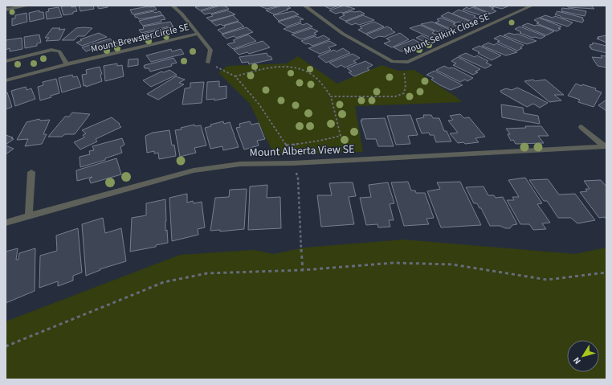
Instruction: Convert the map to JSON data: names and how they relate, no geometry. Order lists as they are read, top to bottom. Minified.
{"streets":{"street":["Mount Selkirk Close SE","Mount Brewster Circle SE","Mount Alberta View SE"]},"north":"bottom left"}
